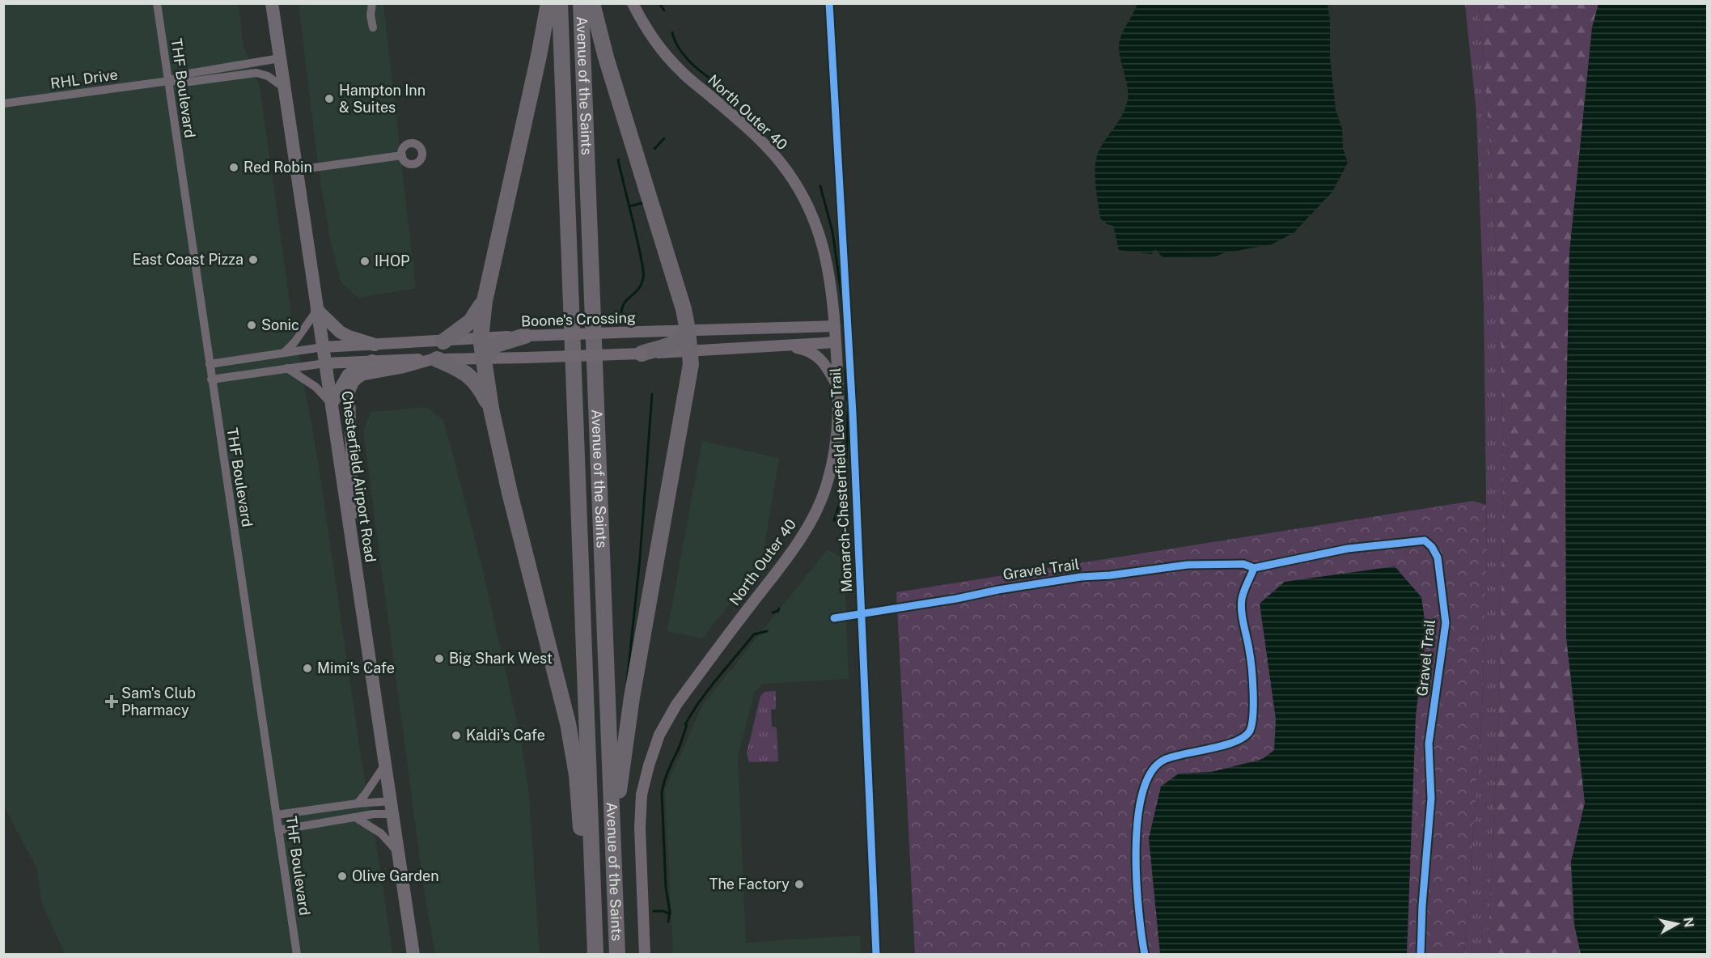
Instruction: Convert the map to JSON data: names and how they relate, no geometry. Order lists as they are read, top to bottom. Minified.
{"streets":{"highway":["Avenue of the Saints"],"main road":["Chesterfield Airport Road"],"street":["RHL Drive","THF Boulevard","North Outer 40","Boone's Crossing"],"cycle path":["Monarch-Chesterfield Levee Trail","Gravel Trail"]},"crossings":[["RHL Drive","THF Boulevard"],["RHL Drive","Chesterfield Airport Road"],["North Outer 40","Boone's Crossing"],["Boone's Crossing","Chesterfield Airport Road"]],"places":{"other":["Hampton Inn & Suites","Red Robin","East Coast Pizza","IHOP","Sonic","Big Shark West","Mimi's Cafe","Kaldi's Cafe","Olive Garden","The Factory"],"health":["Sam's Club Pharmacy"]},"north":"right"}
